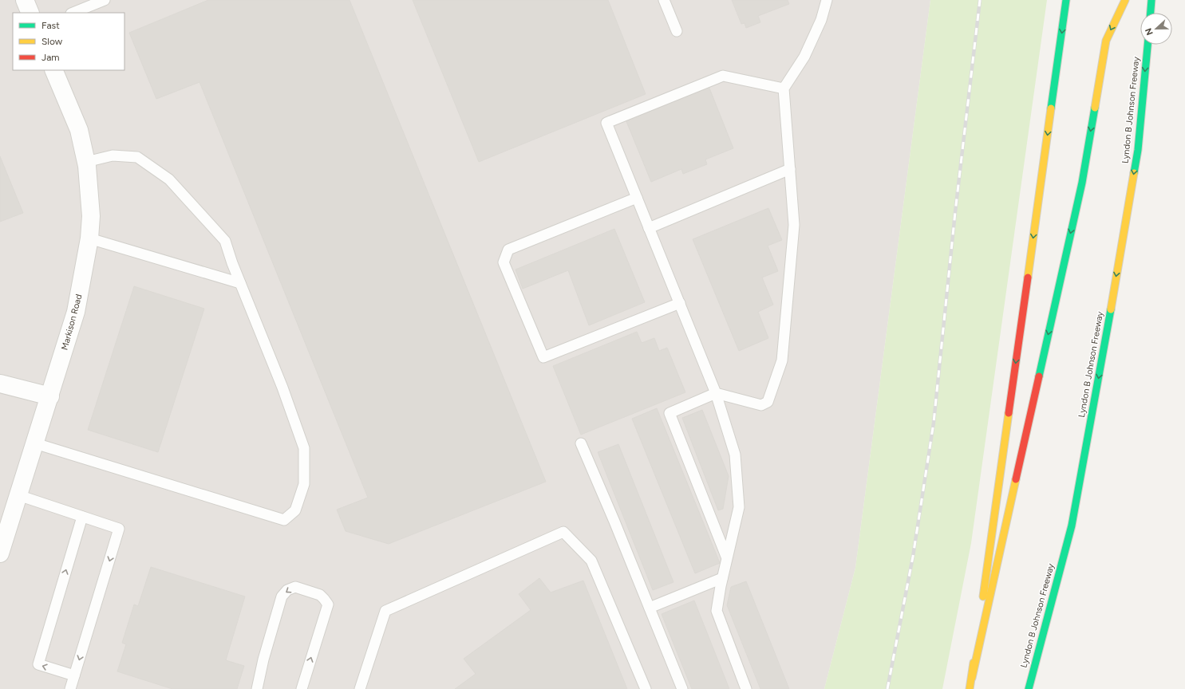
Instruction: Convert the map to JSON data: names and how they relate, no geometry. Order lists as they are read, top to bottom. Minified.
{"streets":{"main road":["Lyndon B Johnson Freeway"],"street":["Markison Road"]},"legend":["Fast","Slow","Jam"],"north":"left"}
